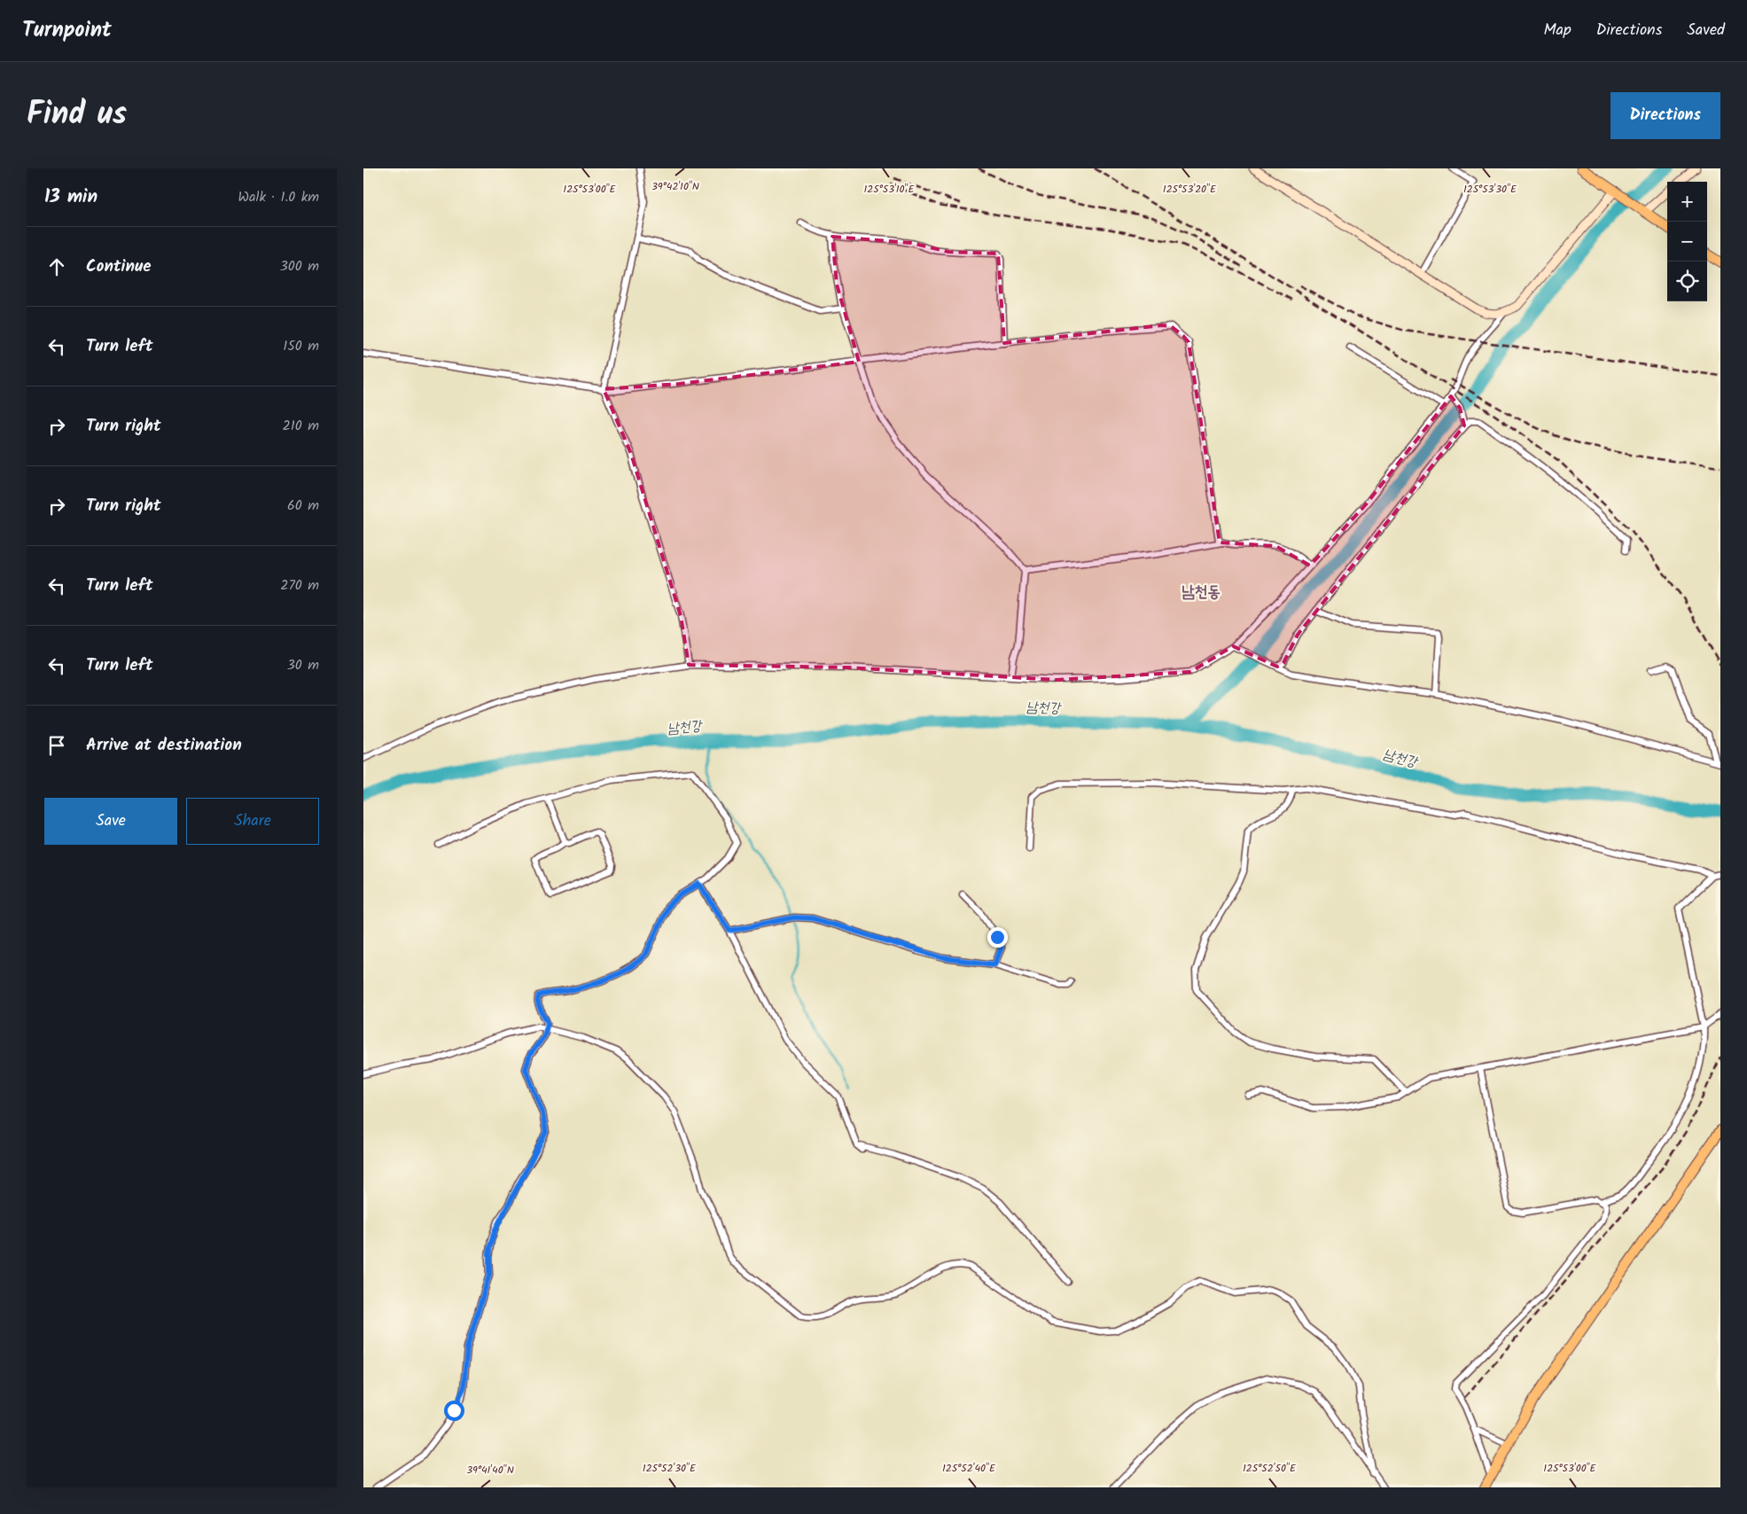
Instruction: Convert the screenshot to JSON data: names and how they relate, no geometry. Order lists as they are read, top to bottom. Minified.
{"districts":["남천동"],"water":["남천강"],"page":{"header":"Turnpoint","nav":["Map","Directions","Saved"],"title":"Find us","buttons":["Directions",["Save","Share"]],"heading":["13 min","Walk · 1.0 km"],"map_buttons":["+","−"],"list":[["Continue","300 m"],["Turn left","150 m"],["Turn right","210 m"],["Turn right","60 m"],["Turn left","270 m"],["Turn left","30 m"],"Arrive at destination"]},"coordinates":["39°42'10\"N","125°53'00\"E","125°53'10\"E","125°53'20\"E","125°53'30\"E","125°52'30\"E","125°52'40\"E","125°52'50\"E","39°41'40\"N"]}
